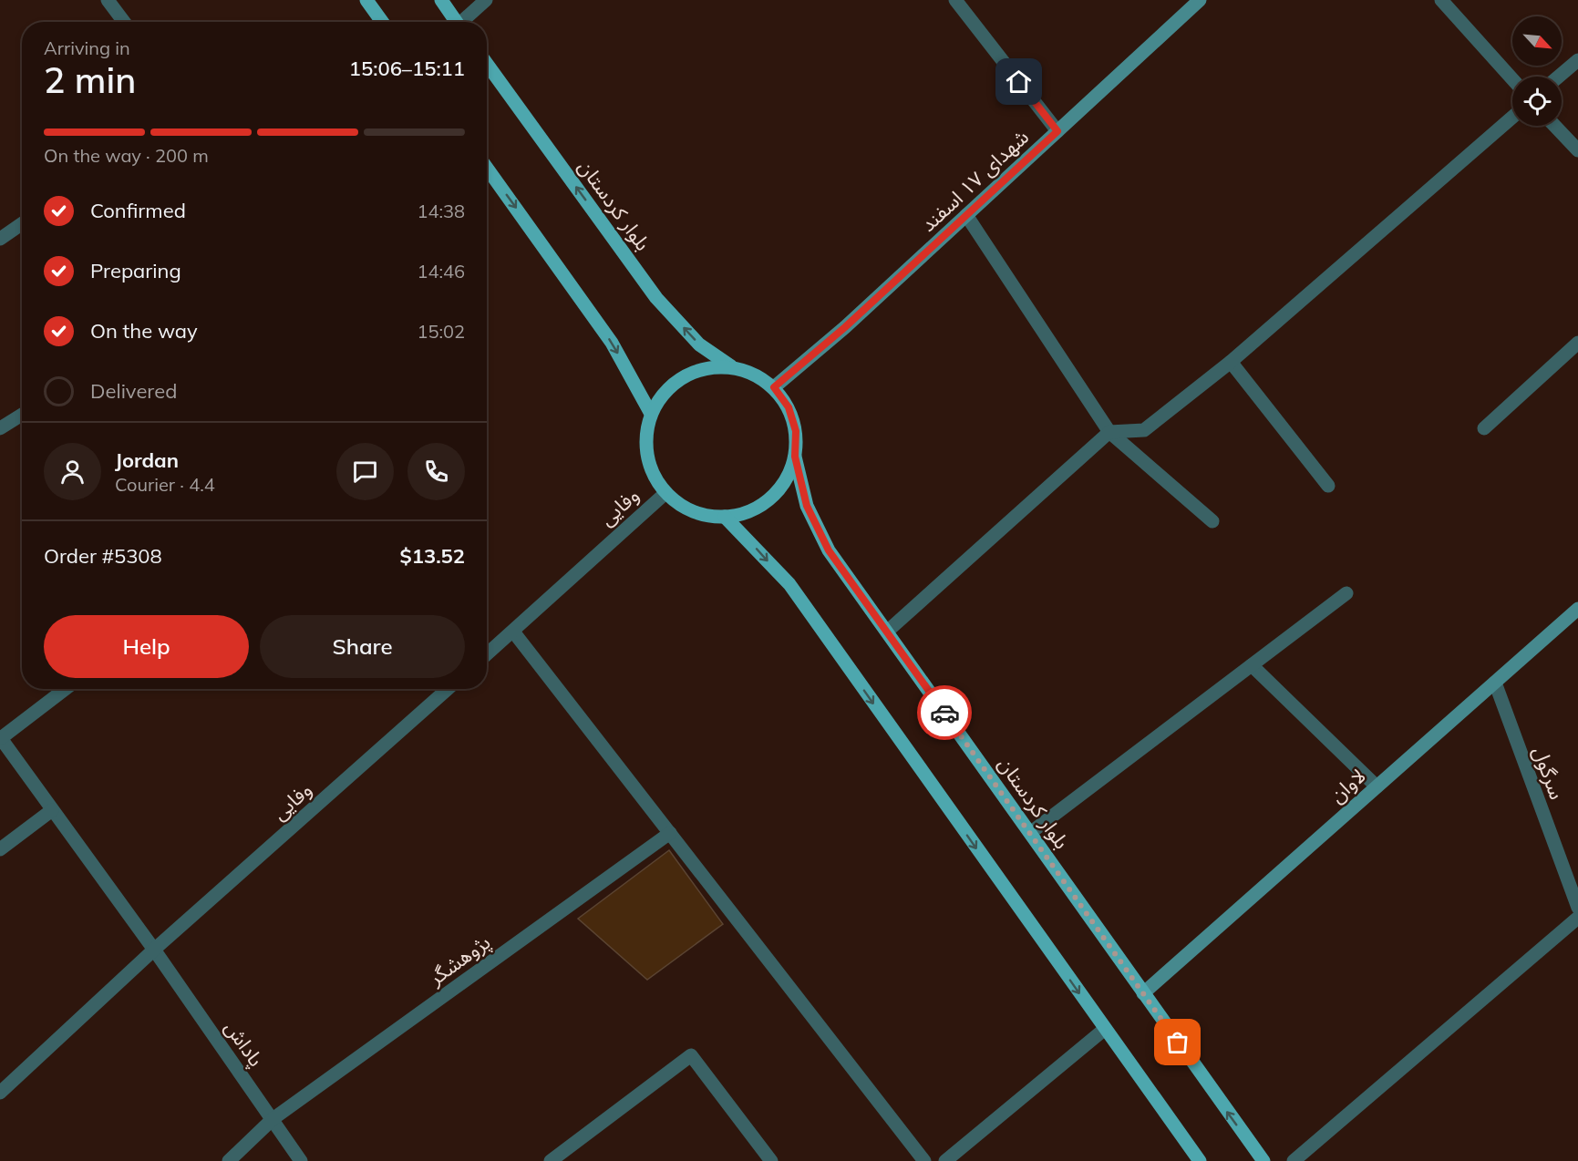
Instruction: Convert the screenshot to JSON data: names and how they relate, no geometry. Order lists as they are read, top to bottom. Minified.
{"streets":{"main road":["بلوار کردستان"],"street":["شهدای ۱۷ اسفند","وفایی","سرگول","لاوان","پژوهشگر","پاداش"]},"crossings":[["شهدای ۱۷ اسفند","بلوار کردستان"],["شهدای ۱۷ اسفند","وفایی"],["بلوار کردستان","وفایی"],["بلوار کردستان","لاوان"],["وفایی","پاداش"],["سرگول","لاوان"],["پژوهشگر","پاداش"]],"north":"bottom right","page":{"heading":["2 min","Arriving in","15:06–15:11"],"panel":["Jordan","Courier · 4.4","Order #5308","$13.52"],"bar":"On the way · 200 m","list":[["Confirmed","14:38"],["Preparing","14:46"],["On the way","15:02"],"Delivered"],"buttons":["Help","Share"]}}
